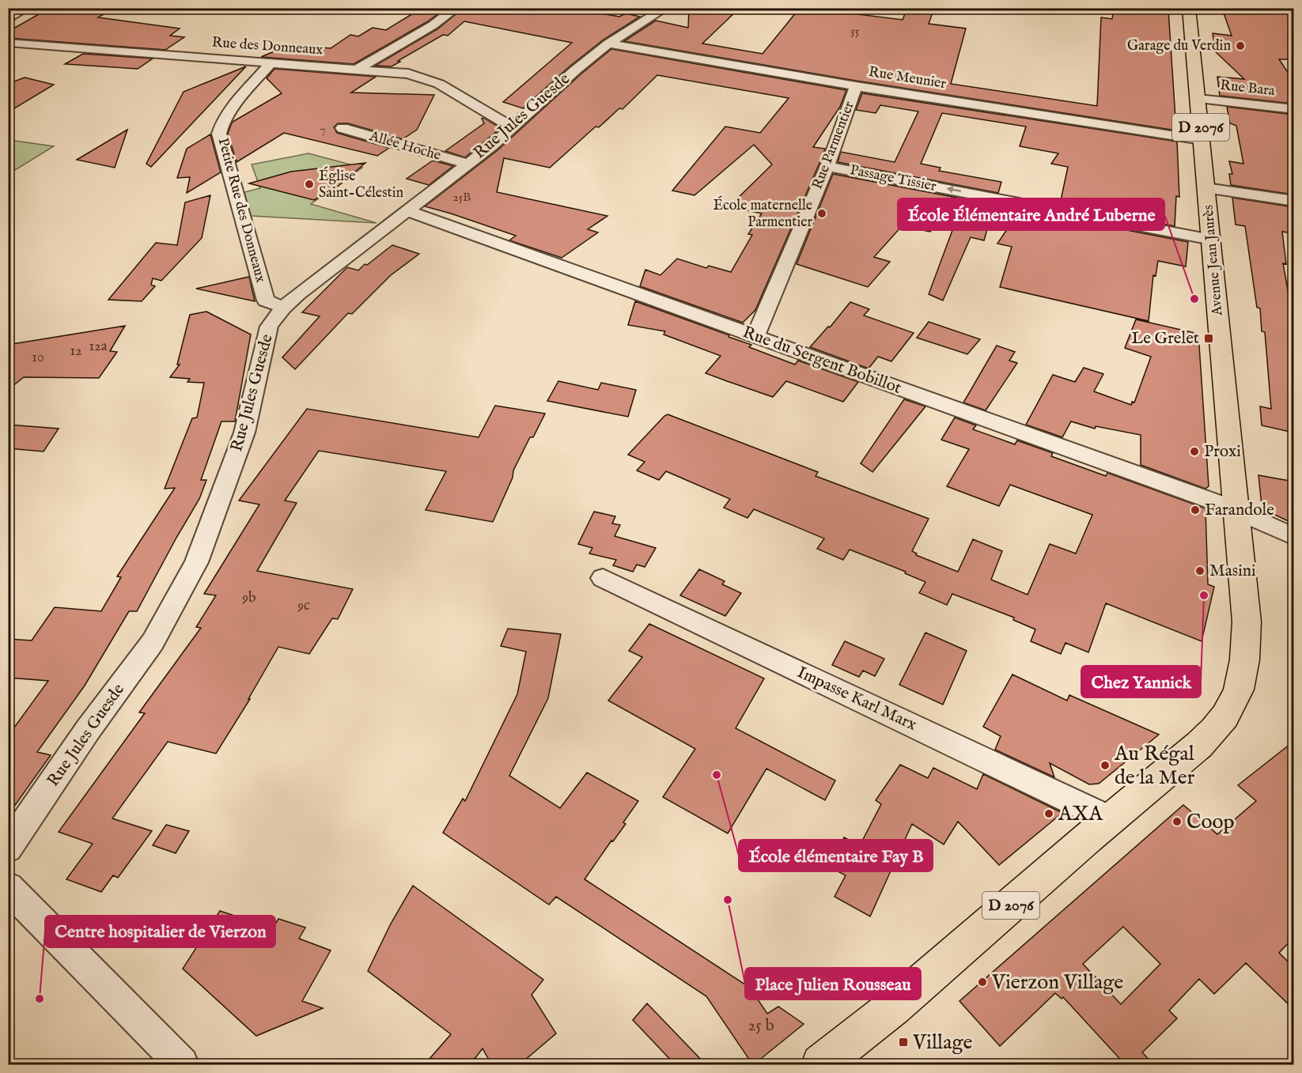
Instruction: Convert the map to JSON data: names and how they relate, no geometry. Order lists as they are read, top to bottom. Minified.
{"streets":{"main road":["D 2076","Avenue Jean Jaurès"],"street":["Rue des Donneaux","Rue Meunier","Rue Bara","Rue Jules Guesde","Rue Parmentier","Allée Hoche","Passage Tissier","Petite Rue des Donneaux","Rue du Sergent Bobillot","Impasse Karl Marx"]},"crossings":[["Rue des Donneaux","Rue Jules Guesde"],["Rue des Donneaux","Petite Rue des Donneaux"],["Rue Meunier","Rue Jules Guesde"],["Rue Meunier","Rue Parmentier"],["Rue Meunier","Avenue Jean Jaurès"],["Rue Bara","Avenue Jean Jaurès"],["Rue Jules Guesde","Allée Hoche"],["Rue Jules Guesde","Petite Rue des Donneaux"],["Rue Jules Guesde","Rue du Sergent Bobillot"],["D 2076","Avenue Jean Jaurès"],["D 2076","Rue du Sergent Bobillot"],["D 2076","Impasse Karl Marx"],["Rue Parmentier","Passage Tissier"],["Rue Parmentier","Rue du Sergent Bobillot"],["Passage Tissier","Avenue Jean Jaurès"],["Avenue Jean Jaurès","Rue du Sergent Bobillot"]],"one_way":["Passage Tissier"],"places":{"other":["Garage du Verdin","Église Saint-Célestin","École maternelle Parmentier","École Élémentaire André Luberne","Proxi","Farandole","Masini","Chez Yannick","Au Régal de la Mer","École élémentaire Fay B","AXA","Coop","Place Julien Rousseau","Vierzon Village","Centre hospitalier de Vierzon"],"transit":["Le Grelet","Village"]},"house_numbers":["55","7","25B","12a","12","10","9b","9c","25 b"]}
